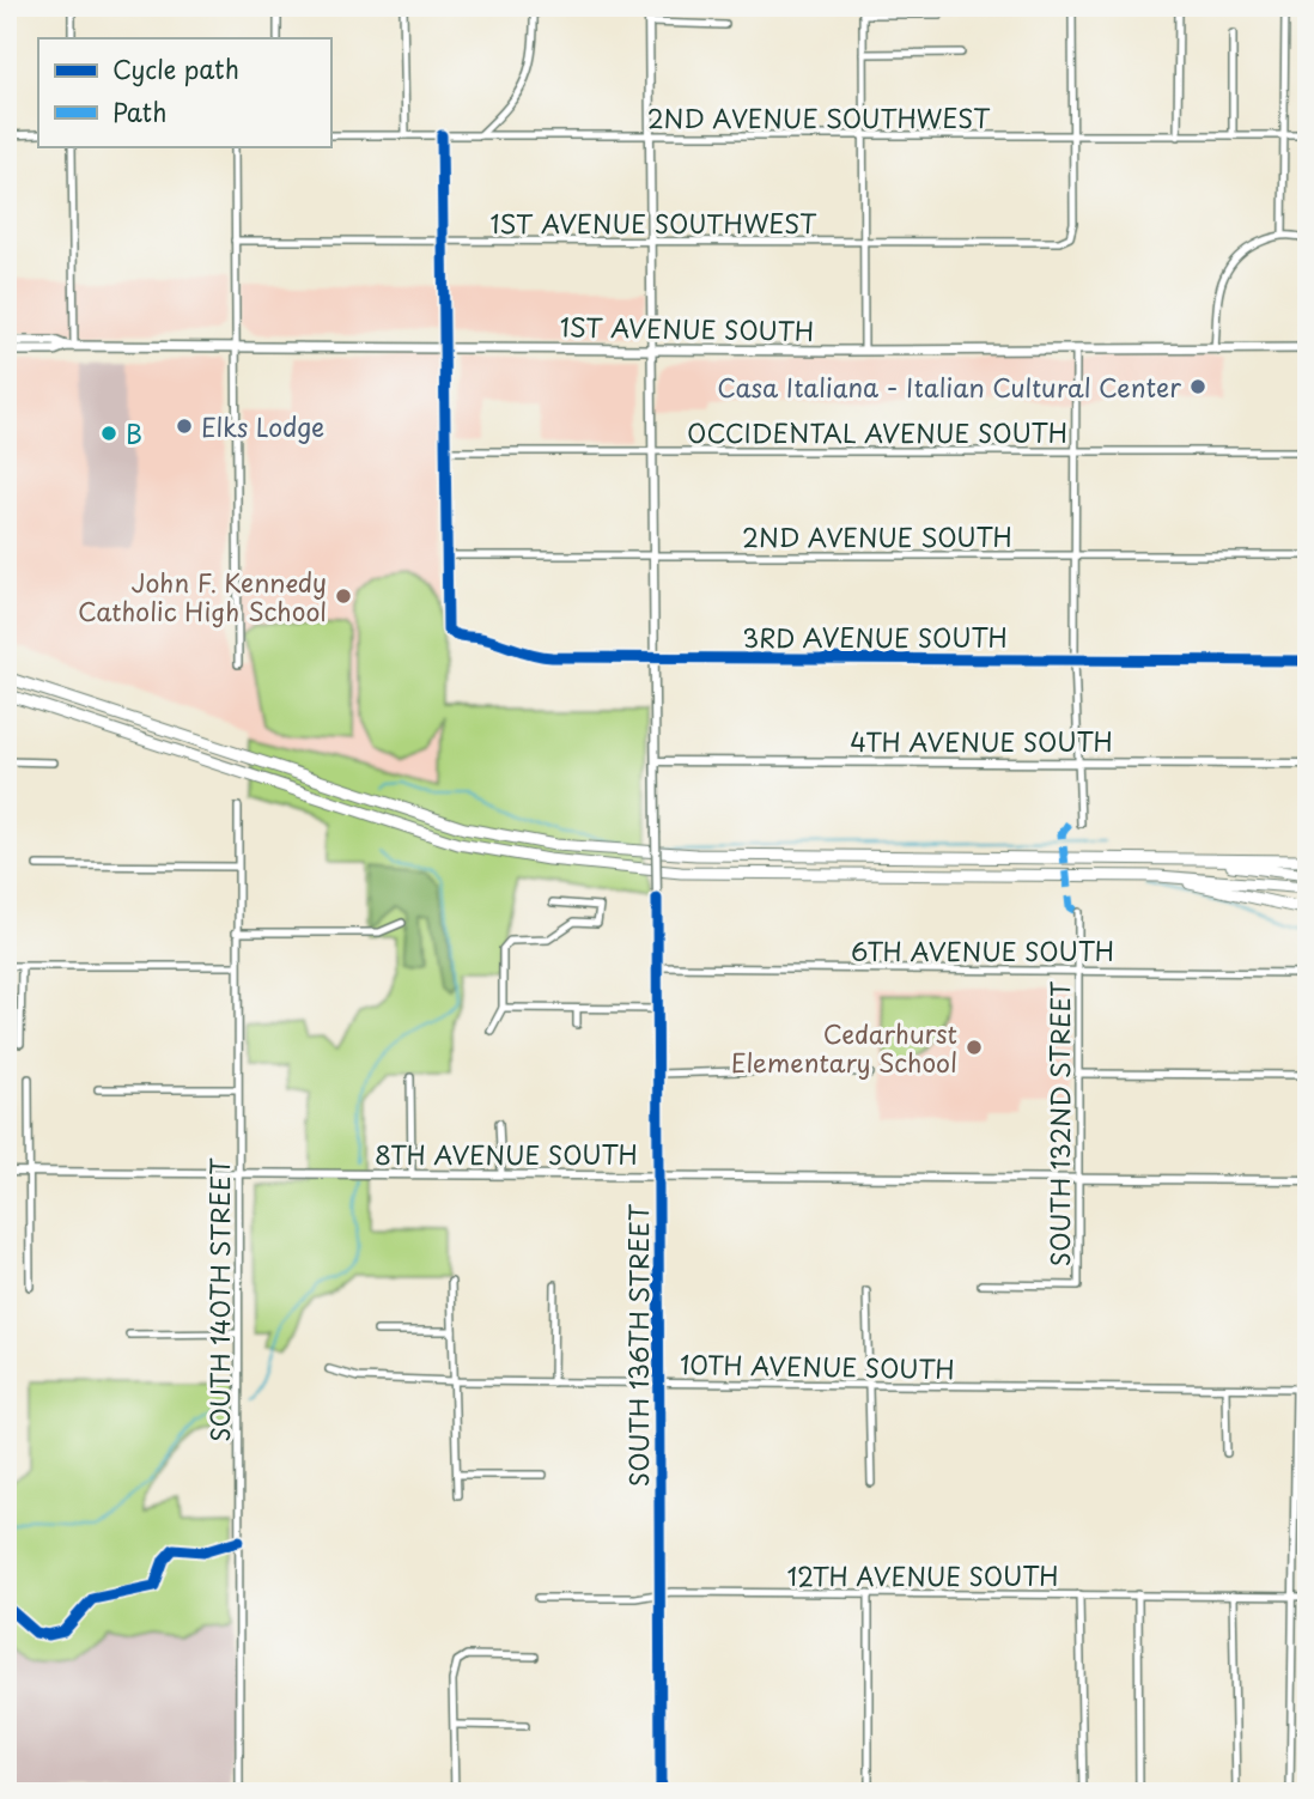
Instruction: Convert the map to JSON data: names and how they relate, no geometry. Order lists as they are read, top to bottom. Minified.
{"streets":{"main road":["1ST AVENUE SOUTH"],"street":["2ND AVENUE SOUTHWEST","1ST AVENUE SOUTHWEST","OCCIDENTAL AVENUE SOUTH","2ND AVENUE SOUTH","3RD AVENUE SOUTH","4TH AVENUE SOUTH","6TH AVENUE SOUTH","SOUTH 132ND STREET","8TH AVENUE SOUTH","SOUTH 140TH STREET","SOUTH 136TH STREET","10TH AVENUE SOUTH","12TH AVENUE SOUTH"]},"crossings":[["2ND AVENUE SOUTHWEST","1ST AVENUE SOUTHWEST"],["2ND AVENUE SOUTHWEST","SOUTH 136TH STREET"],["1ST AVENUE SOUTHWEST","SOUTH 136TH STREET"],["1ST AVENUE SOUTH","SOUTH 136TH STREET"],["OCCIDENTAL AVENUE SOUTH","SOUTH 136TH STREET"],["2ND AVENUE SOUTH","3RD AVENUE SOUTH"],["2ND AVENUE SOUTH","SOUTH 136TH STREET"],["3RD AVENUE SOUTH","SOUTH 136TH STREET"],["4TH AVENUE SOUTH","SOUTH 136TH STREET"],["6TH AVENUE SOUTH","SOUTH 132ND STREET"],["6TH AVENUE SOUTH","SOUTH 136TH STREET"],["SOUTH 132ND STREET","8TH AVENUE SOUTH"],["8TH AVENUE SOUTH","SOUTH 140TH STREET"],["8TH AVENUE SOUTH","SOUTH 136TH STREET"],["SOUTH 136TH STREET","10TH AVENUE SOUTH"],["SOUTH 136TH STREET","12TH AVENUE SOUTH"]],"places":["Casa Italiana - Italian Cultural Center","Elks Lodge","B","John F. Kennedy Catholic High School","Cedarhurst Elementary School"],"legend":["Cycle path","Path"]}
